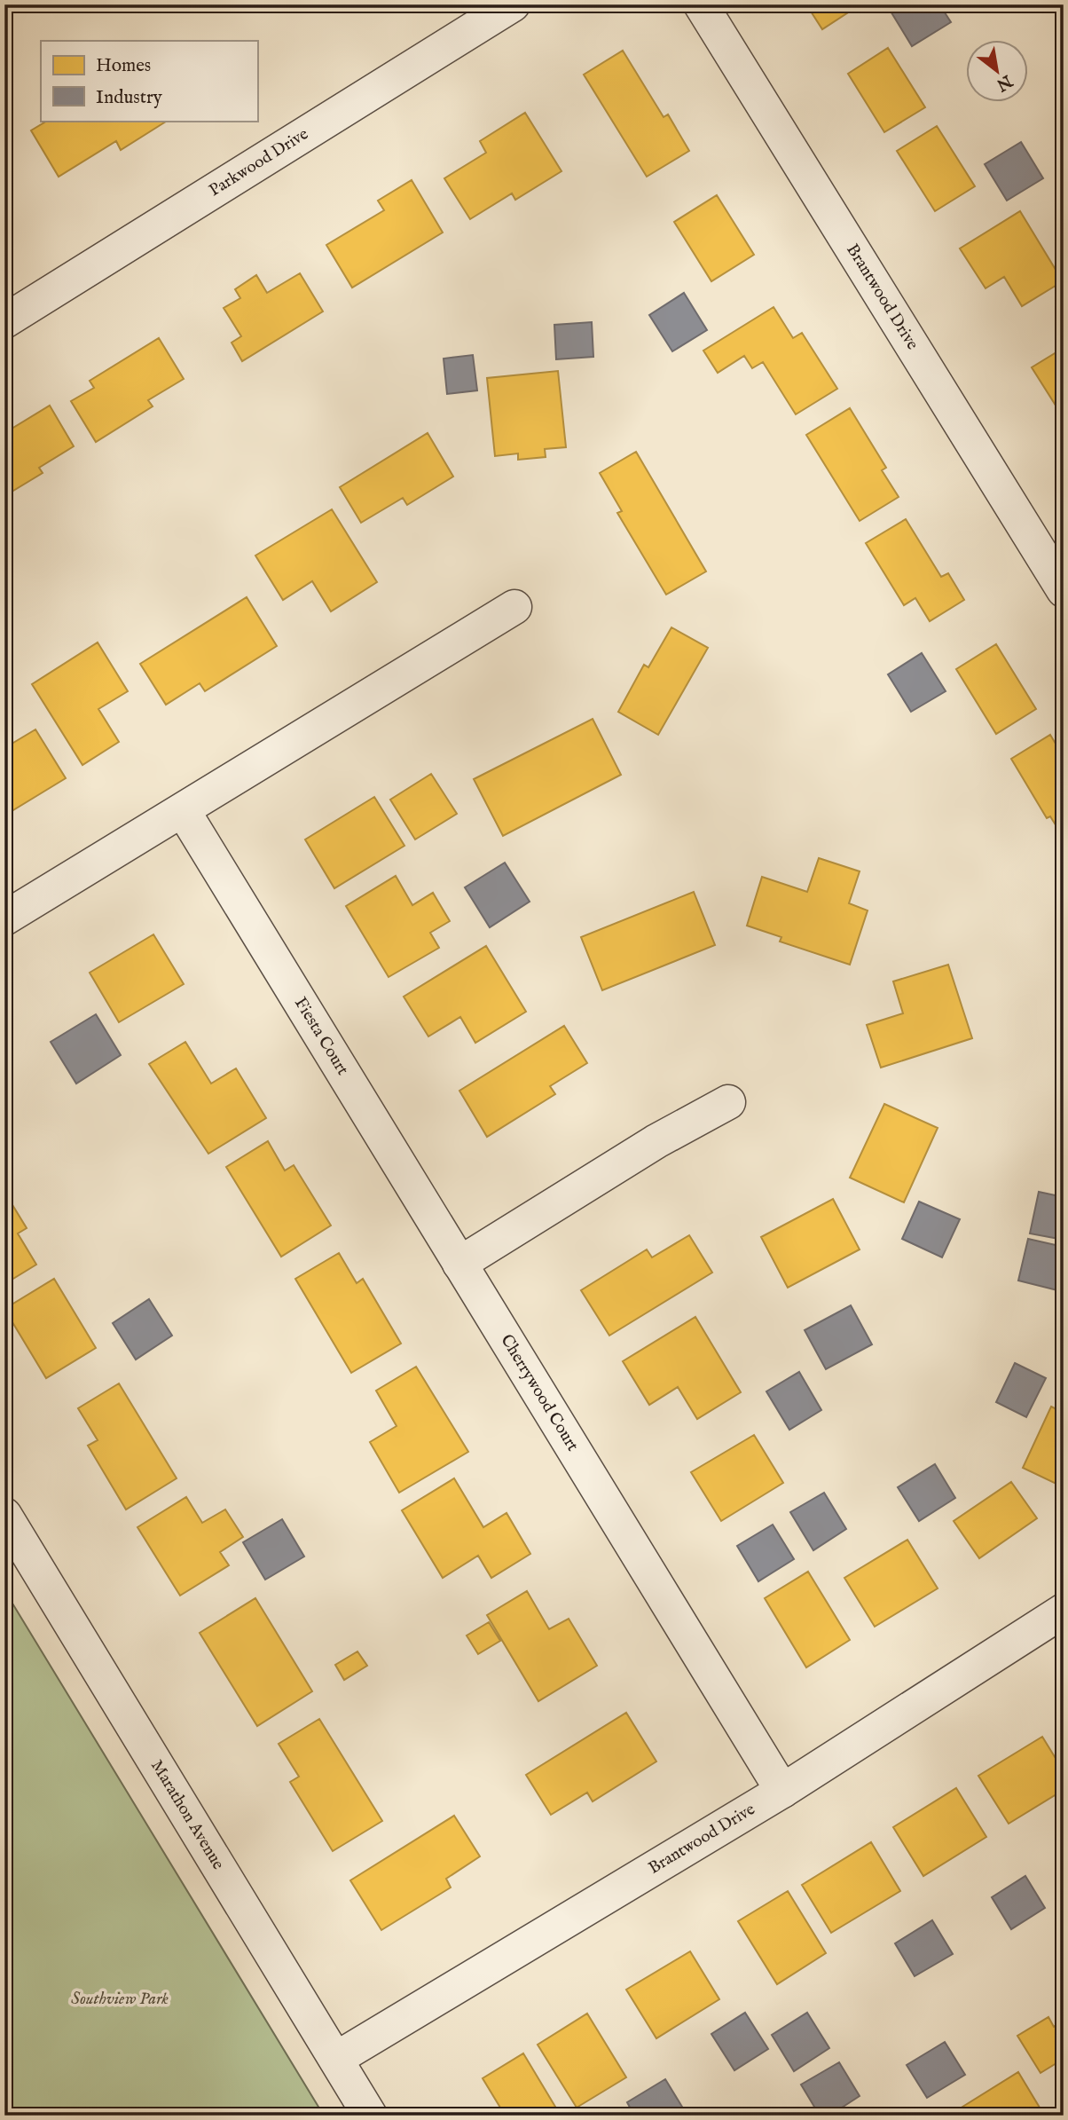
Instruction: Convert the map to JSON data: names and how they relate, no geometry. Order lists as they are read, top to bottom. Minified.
{"streets":{"street":["Parkwood Drive","Brantwood Drive","Fiesta Court","Cherrywood Court","Marathon Avenue"]},"crossings":[["Brantwood Drive","Cherrywood Court"],["Brantwood Drive","Marathon Avenue"],["Fiesta Court","Cherrywood Court"]],"parks":["Southview Park"],"legend":["Homes","Industry"],"north":"bottom right"}
